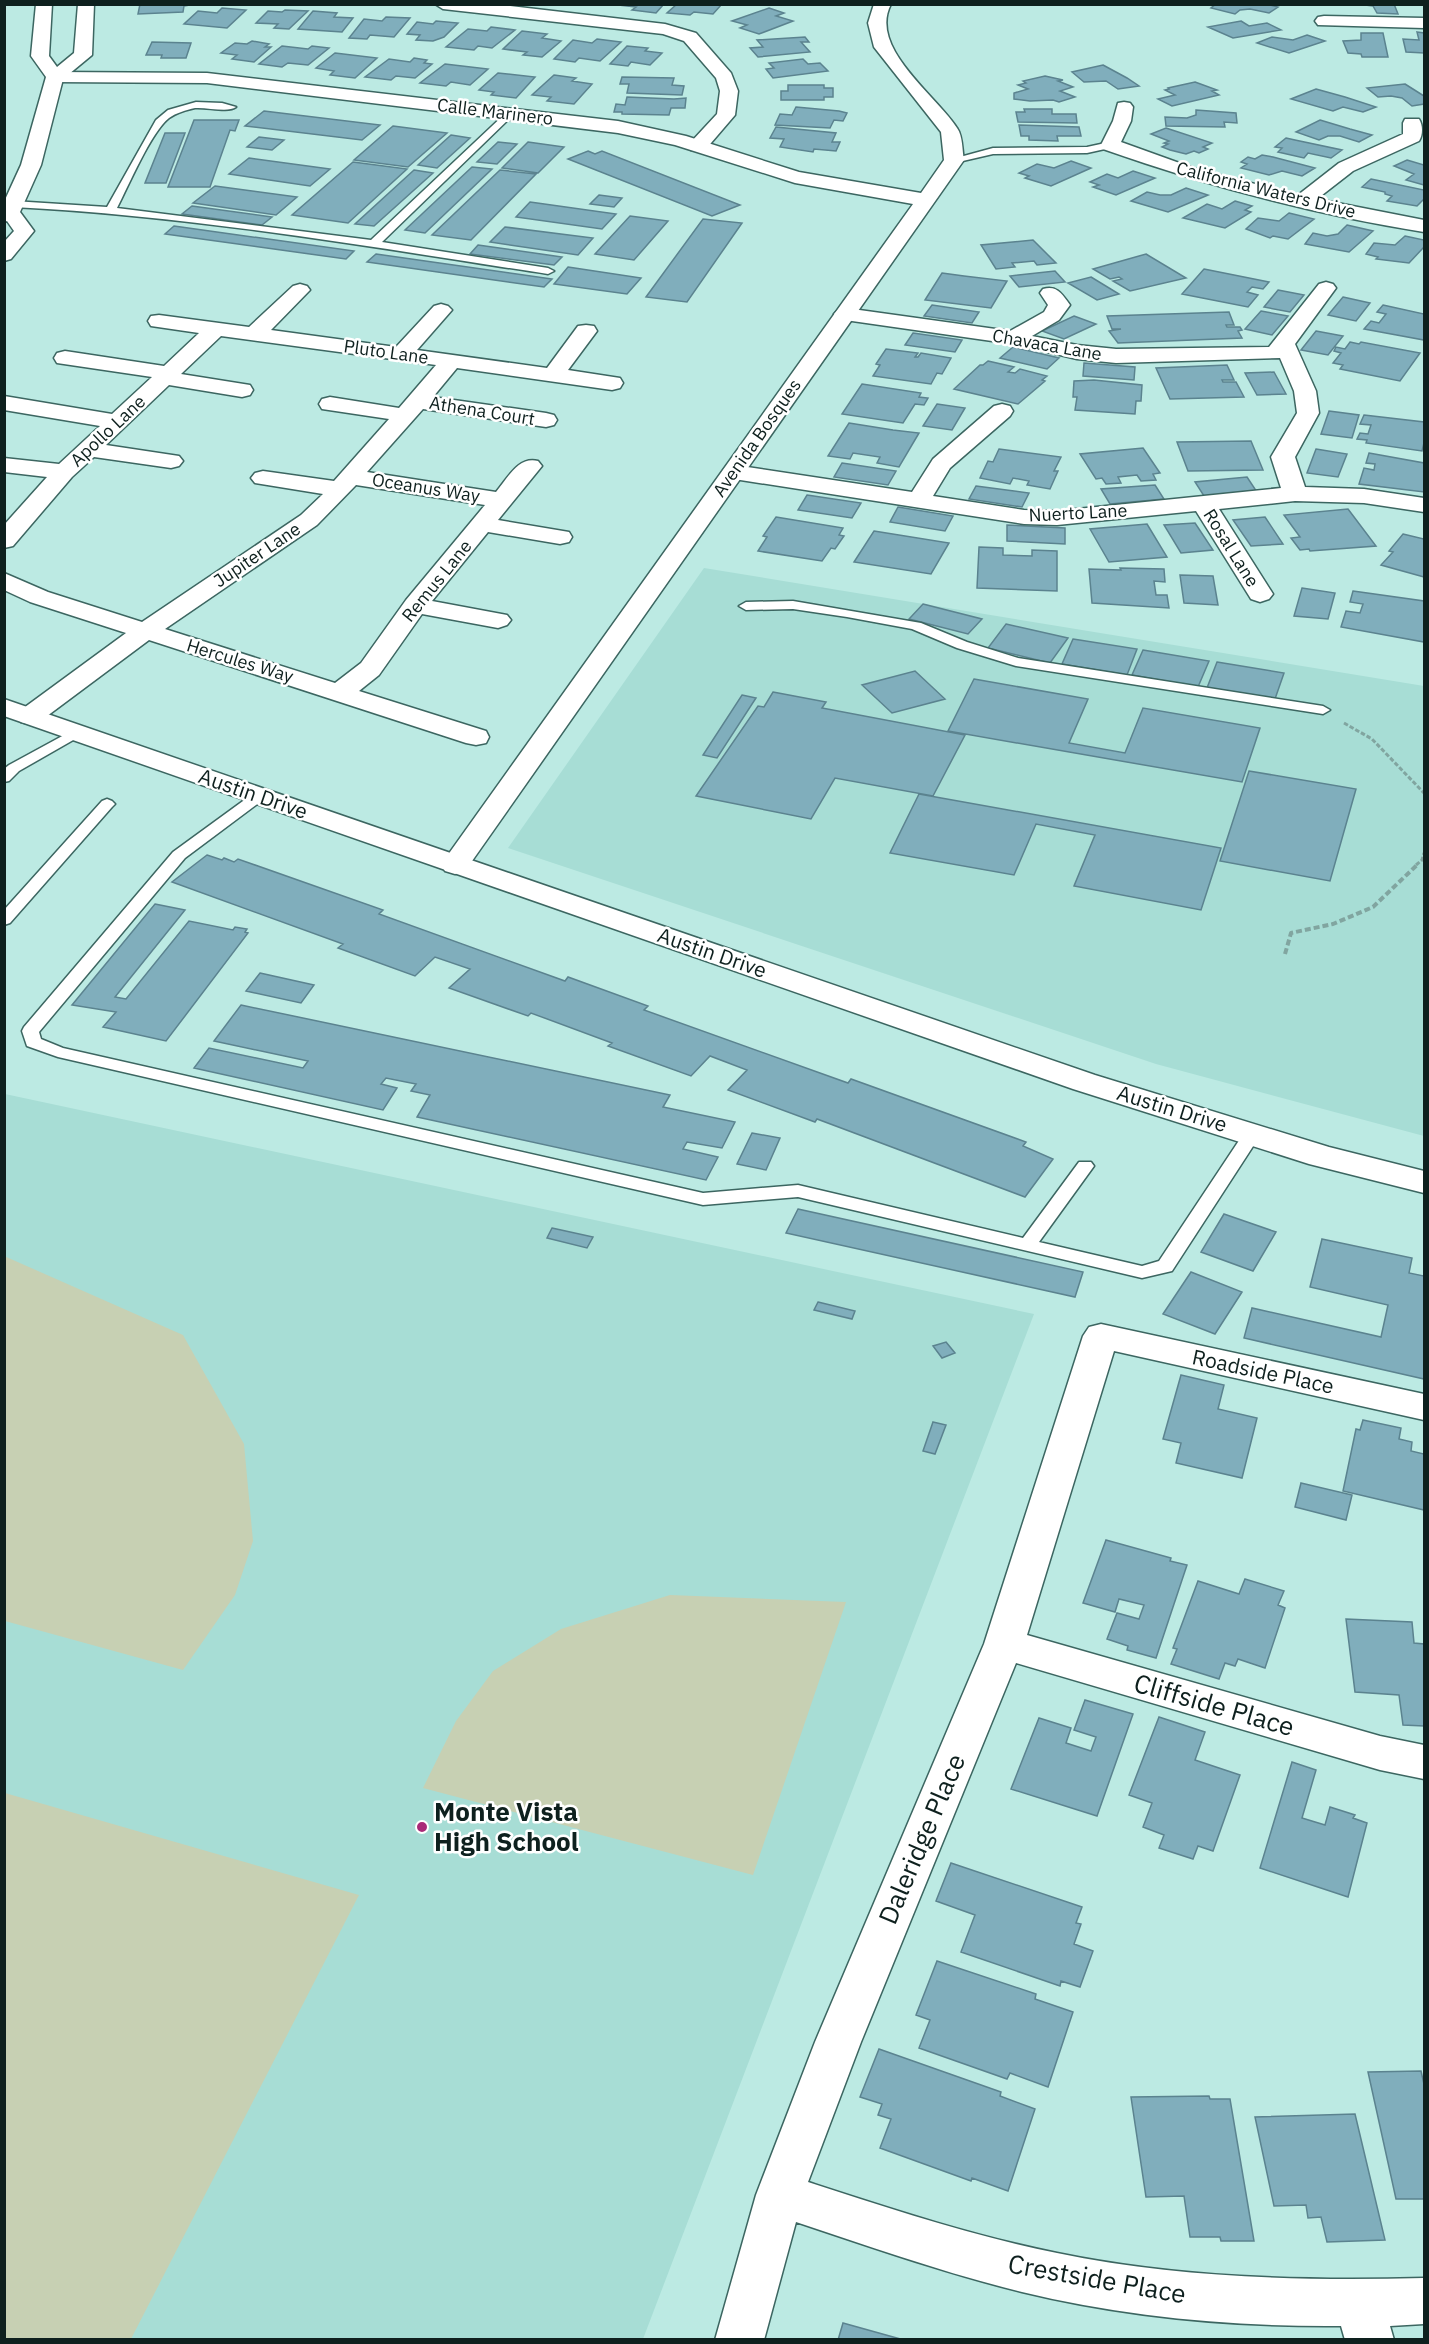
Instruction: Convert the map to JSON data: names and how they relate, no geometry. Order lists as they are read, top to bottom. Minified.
{"streets":{"street":["Calle Marinero","California Waters Drive","Chavaca Lane","Pluto Lane","Athena Court","Apollo Lane","Avenida Bosques","Oceanus Way","Nuerto Lane","Rosal Lane","Jupiter Lane","Remus Lane","Hercules Way","Austin Drive","Roadside Place","Cliffside Place","Daleridge Place","Crestside Place"]},"crossings":[["Calle Marinero","Avenida Bosques"],["Chavaca Lane","Avenida Bosques"],["Pluto Lane","Apollo Lane"],["Pluto Lane","Jupiter Lane"],["Athena Court","Jupiter Lane"],["Avenida Bosques","Nuerto Lane"],["Avenida Bosques","Austin Drive"],["Oceanus Way","Jupiter Lane"],["Oceanus Way","Remus Lane"],["Nuerto Lane","Rosal Lane"],["Jupiter Lane","Hercules Way"],["Jupiter Lane","Austin Drive"],["Remus Lane","Hercules Way"],["Roadside Place","Daleridge Place"],["Cliffside Place","Daleridge Place"],["Daleridge Place","Crestside Place"]],"places":["Monte Vista High School"]}
